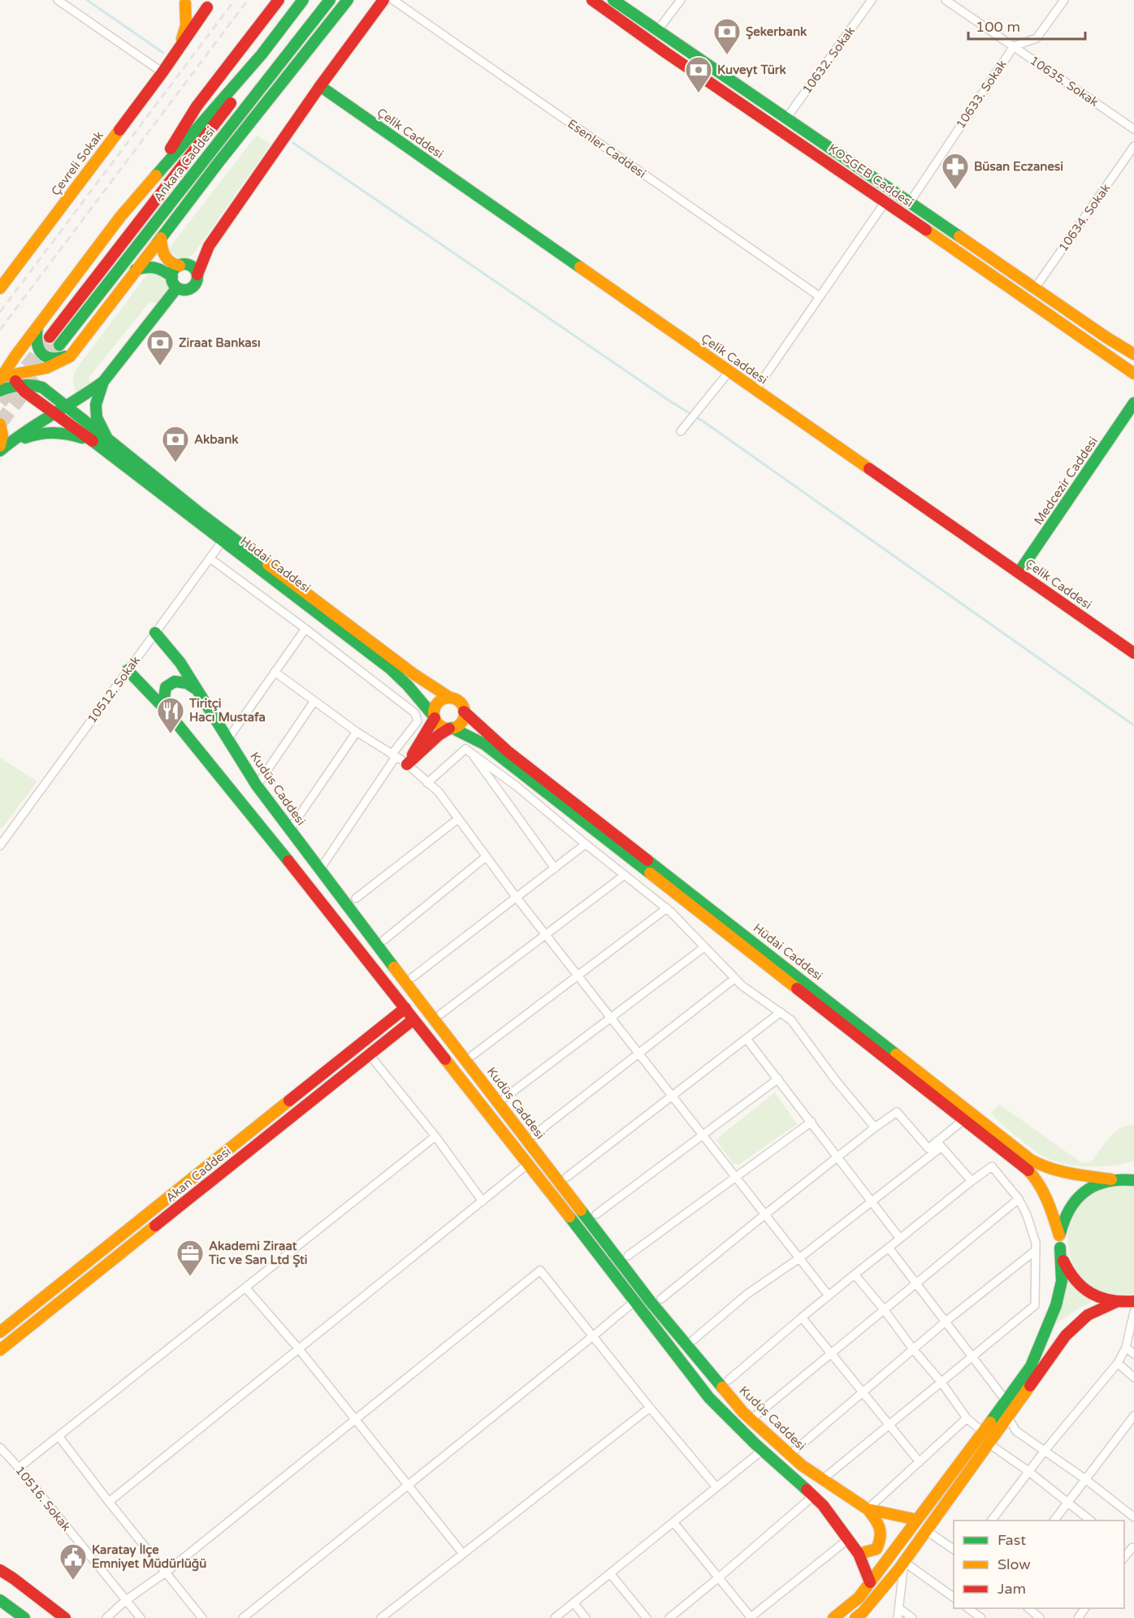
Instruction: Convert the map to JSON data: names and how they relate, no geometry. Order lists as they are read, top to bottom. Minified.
{"streets":{"main road":["Çelik Caddesi","Çevreli Sokak","Ankara Caddesi","KOSGEB Caddesi","Medcezir Caddesi","Hüdai Caddesi","Kudüs Caddesi","Akan Caddesi"],"street":["10632. Sokak","10635. Sokak","10633. Sokak","Esenler Caddesi","10634. Sokak","10512. Sokak","10516. Sokak"]},"crossings":[["10632. Sokak","KOSGEB Caddesi"],["10635. Sokak","10633. Sokak"],["10633. Sokak","KOSGEB Caddesi"],["Çelik Caddesi","Medcezir Caddesi"],["KOSGEB Caddesi","10634. Sokak"],["Hüdai Caddesi","10512. Sokak"],["10512. Sokak","Kudüs Caddesi"]],"places":{"bank":["Şekerbank","Kuveyt Türk","Ziraat Bankası","Akbank"],"pharmacy":["Büsan Eczanesi"],"restaurant":["Tiritçi Hacı Mustafa"],"office":["Akademi Ziraat Tic ve San Ltd Şti"],"public building":["Karatay İlçe Emniyet Müdürlüğü"]},"legend":["Fast","Slow","Jam"],"scale_bar":"100 m"}
